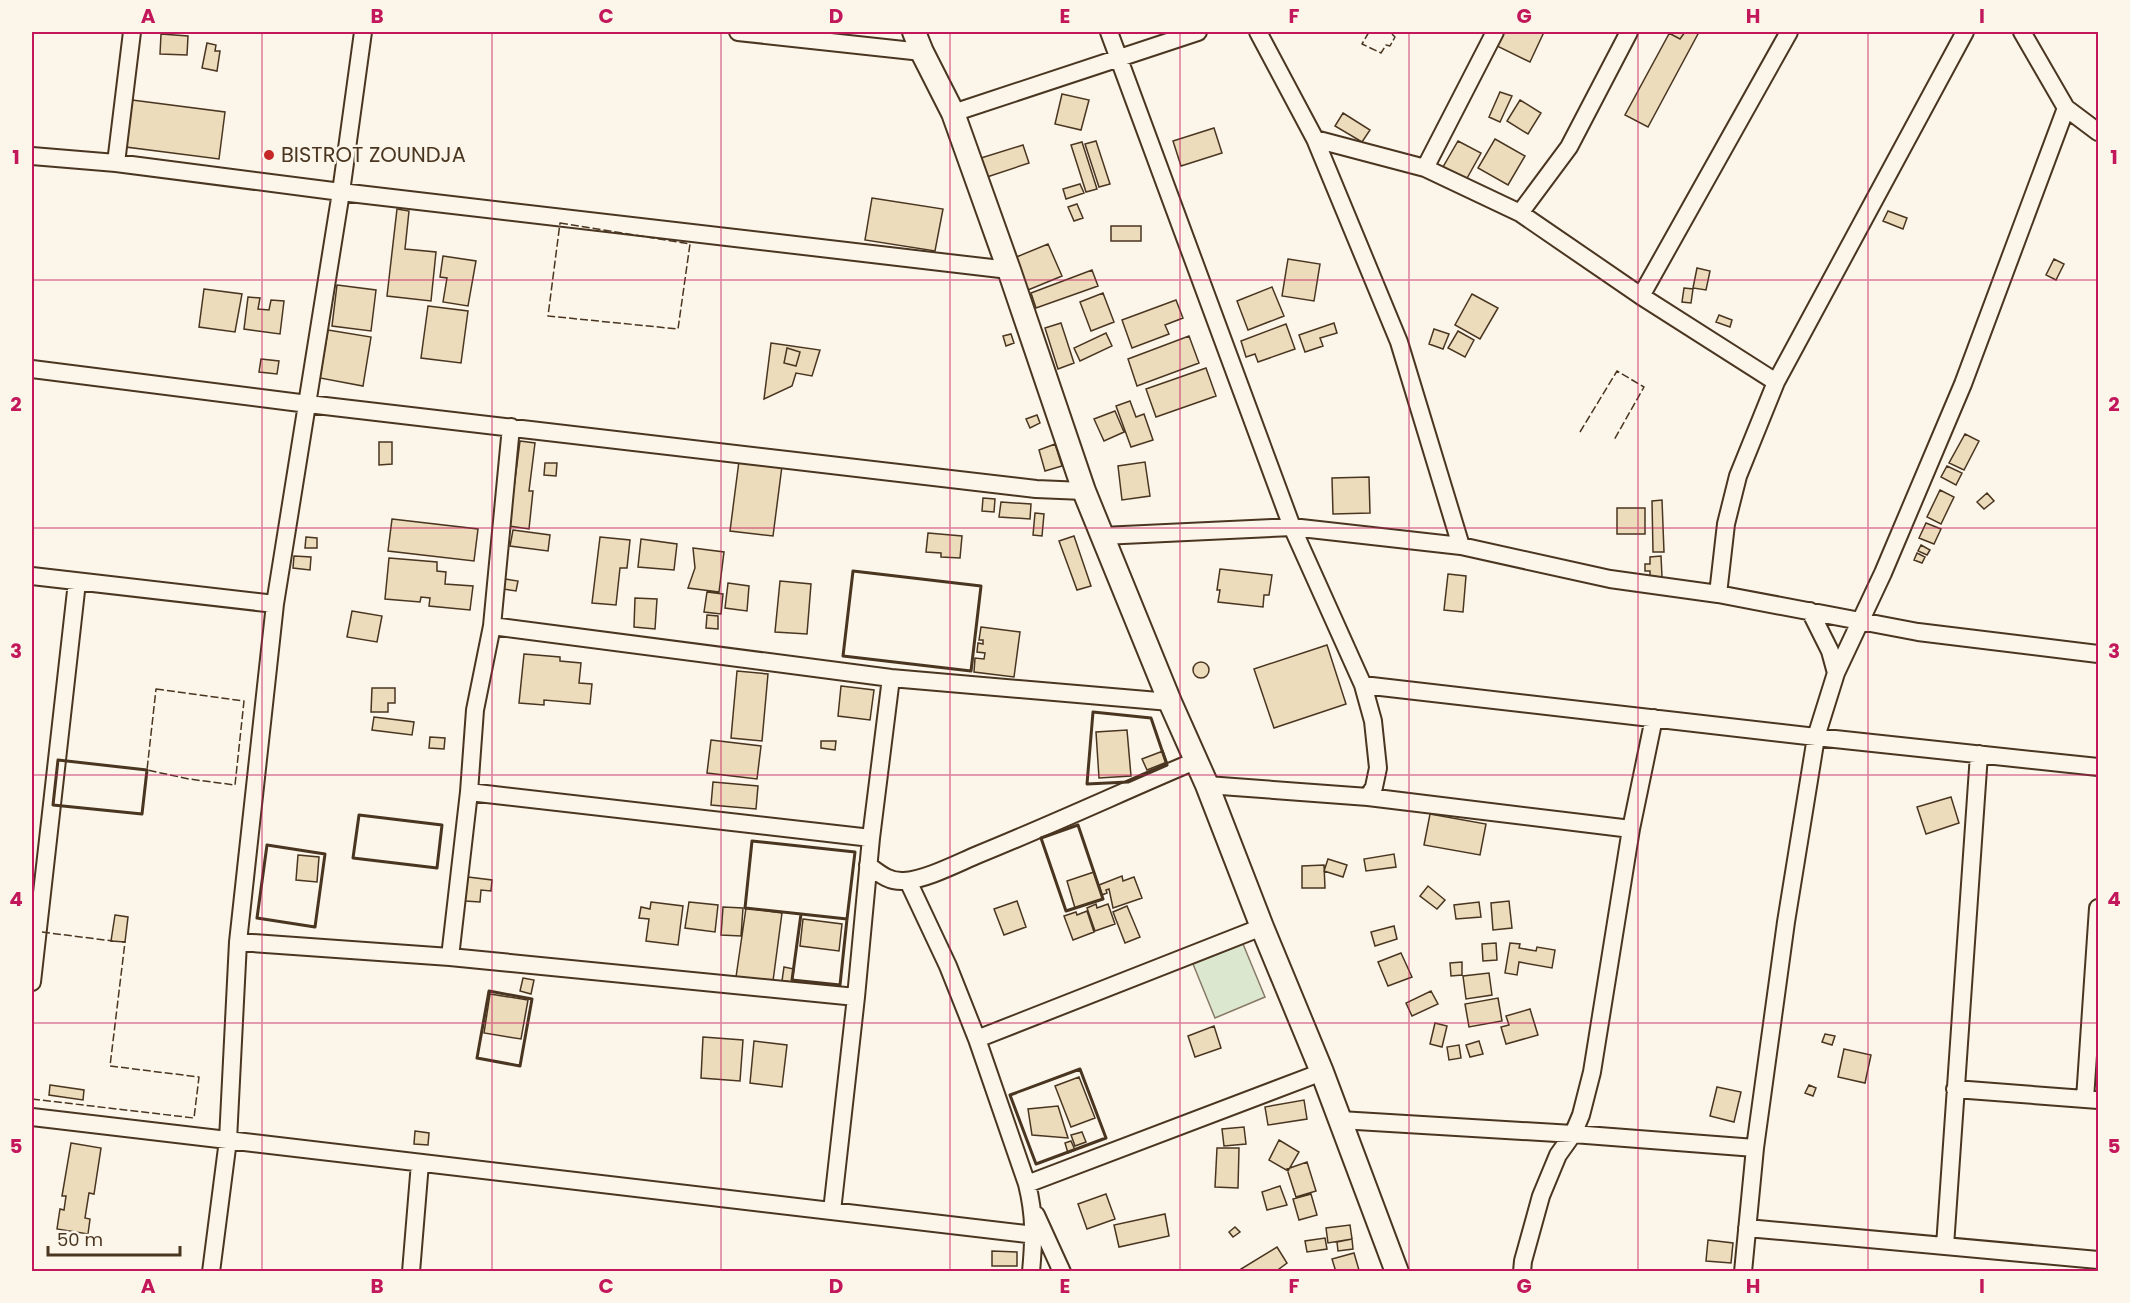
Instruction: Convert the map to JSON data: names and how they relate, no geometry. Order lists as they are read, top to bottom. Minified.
{"places":["BISTROT ZOUNDJA"],"scale_bar":"50 m","grid":{"columns":["A","B","C","D","E","F","G","H","I"],"rows":["1","2","3","4","5"]}}
